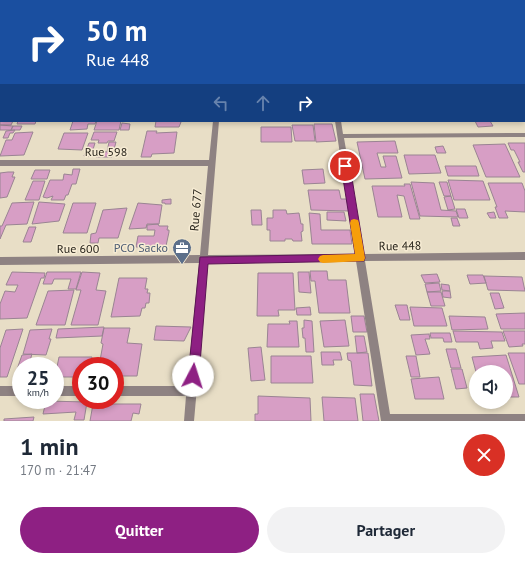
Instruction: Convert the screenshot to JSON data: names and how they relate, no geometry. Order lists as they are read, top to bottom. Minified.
{"streets":{"street":["Rue 598","Rue 677","Rue 448","Rue 600"]},"crossings":[["Rue 598","Rue 677"],["Rue 677","Rue 448"],["Rue 677","Rue 600"],["Rue 448","Rue 600"]],"places":{"office":["PCO Sacko"]},"page":{"turn":["50 m","Rue 448"],"speed":"25 km/h","limit":"30","heading":["1 min","170 m · 21:47"],"buttons":["Quitter","Partager"]}}
